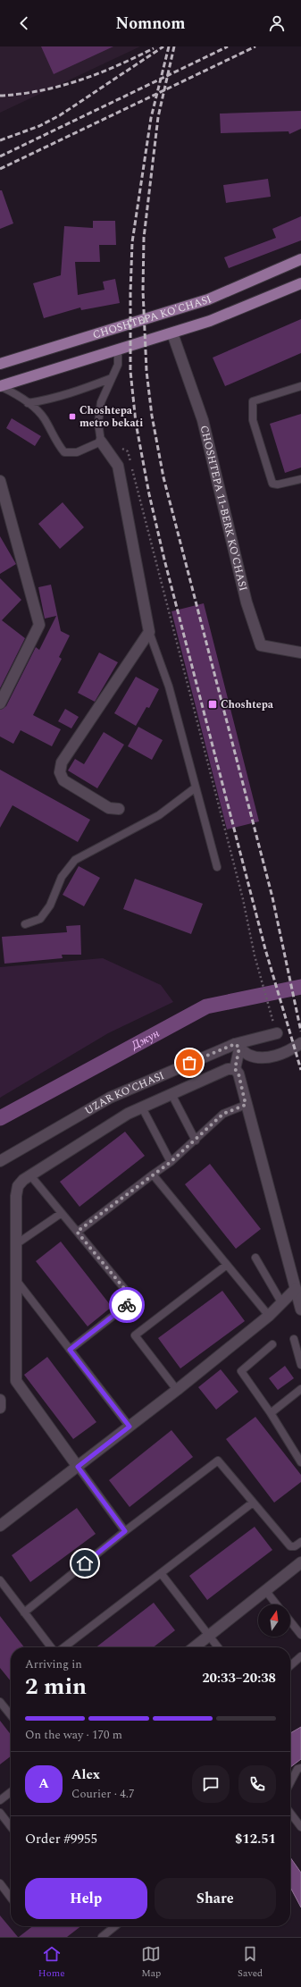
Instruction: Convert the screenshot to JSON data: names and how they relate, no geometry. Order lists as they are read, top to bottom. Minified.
{"streets":{"main road":["CHOSHTEPA KO'CHASI"],"street":["CHOSHTEPA 11-BERK KO'CHASI","UZAR KO'CHASI"]},"crossings":[["CHOSHTEPA KO'CHASI","CHOSHTEPA 11-BERK KO'CHASI"]],"water":["Джун"],"places":{"transit":["Choshtepa metro bekati","Choshtepa"]},"north":"top","page":{"header":"Nomnom","heading":["2 min","Arriving in","20:33–20:38"],"panel":["Alex","Courier · 4.7","Order #9955","$12.51"],"bar":"On the way · 170 m","round":"A","buttons":["Help","Share"],"tabs":["Home","Map","Saved"]}}
